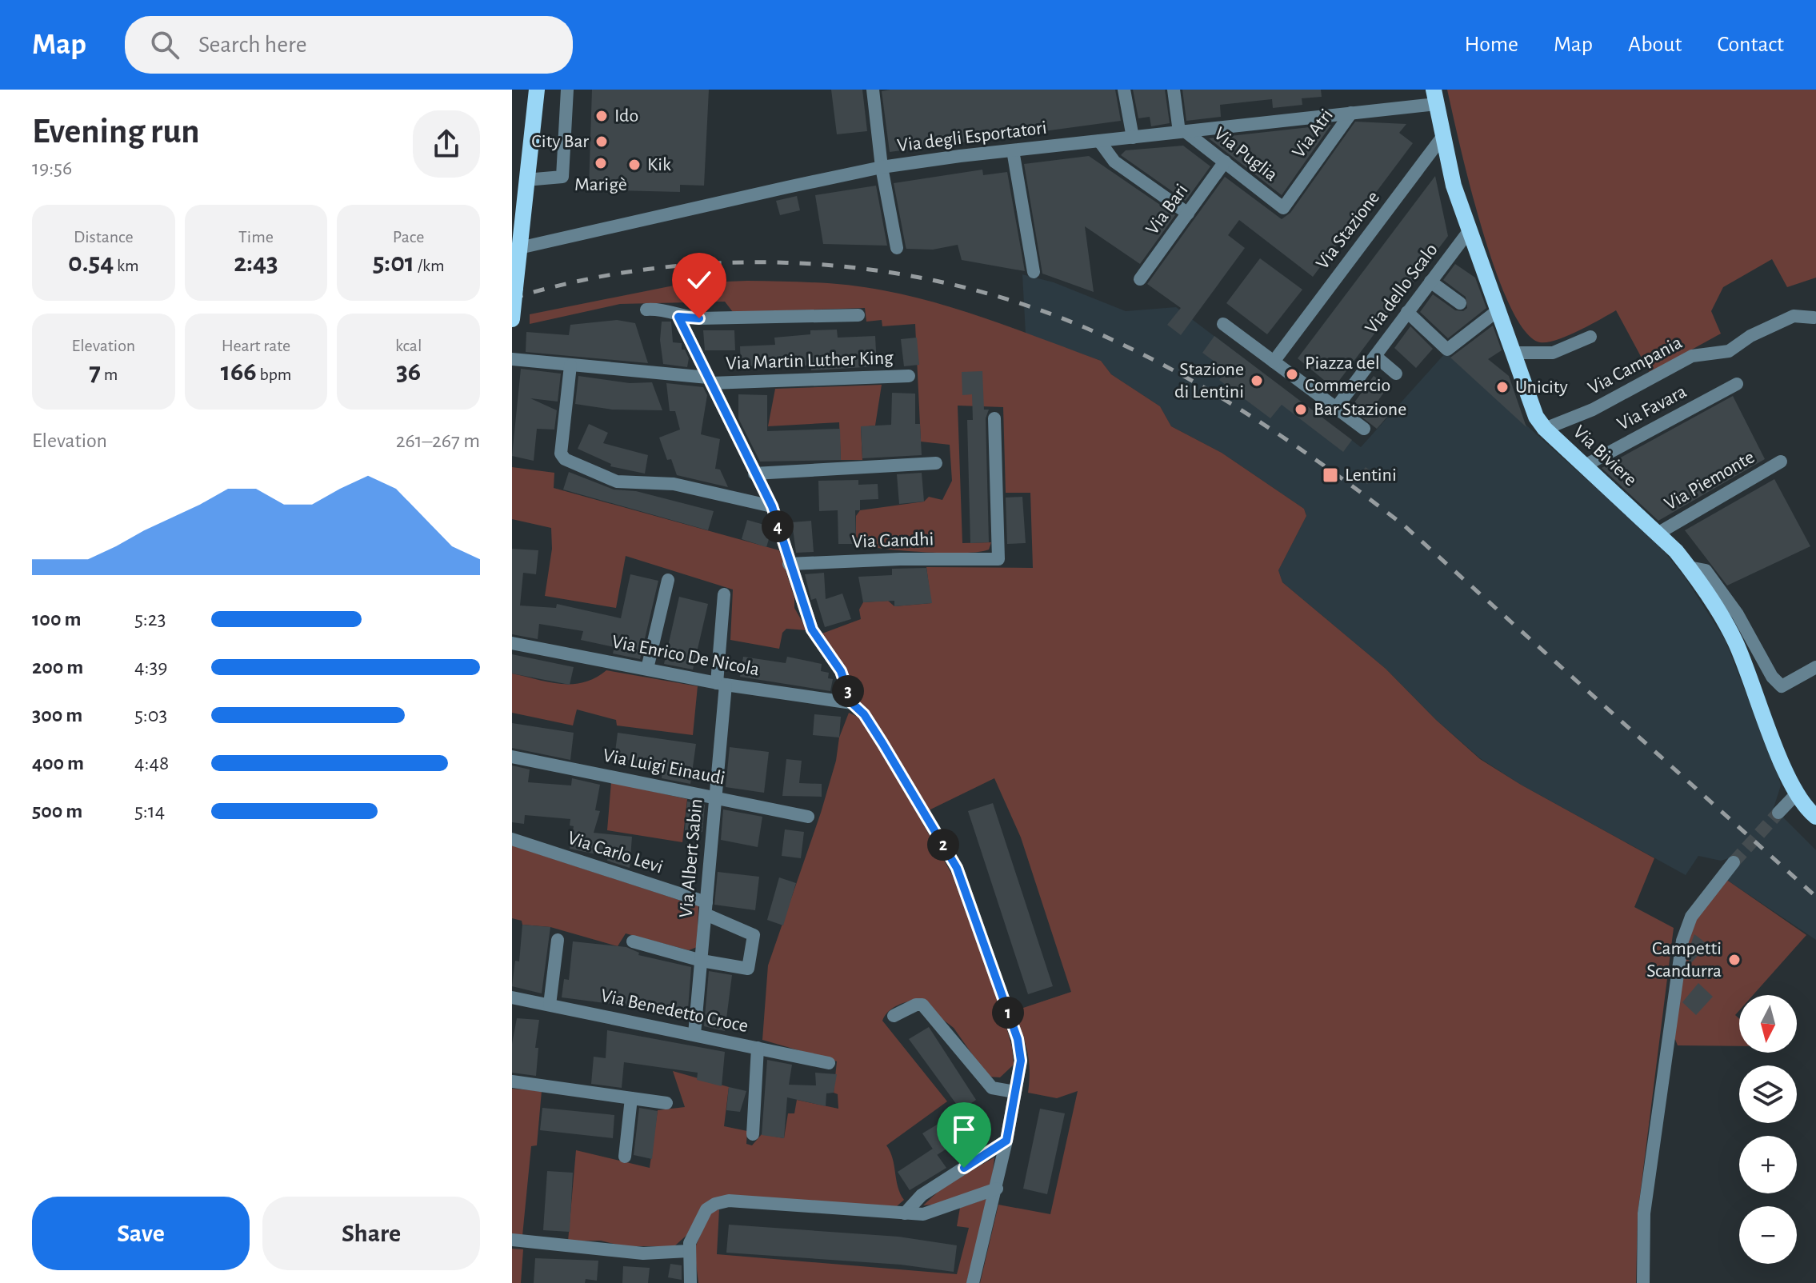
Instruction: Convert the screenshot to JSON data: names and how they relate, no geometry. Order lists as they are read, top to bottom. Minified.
{"streets":{"main road":["Via Biviere"],"street":["Via Atri","Via degli Esportatori","Via Puglia","Via Bari","Via Stazione","Via dello Scalo","Via Martin Luther King","Via Campania","Via Favara","Via Piemonte","Via Gandhi","Via Enrico De Nicola","Via Luigi Einaudi","Via Carlo Levi","Via Albert Sabin","Via Benedetto Croce"]},"crossings":[["Via Atri","Via degli Esportatori"],["Via Atri","Via Puglia"],["Via degli Esportatori","Via Puglia"],["Via degli Esportatori","Via Biviere"],["Via Puglia","Via Bari"],["Via Stazione","Via Biviere"],["Via dello Scalo","Via Biviere"],["Via Campania","Via Biviere"],["Via Favara","Via Biviere"],["Via Biviere","Via Piemonte"],["Via Enrico De Nicola","Via Albert Sabin"],["Via Luigi Einaudi","Via Albert Sabin"],["Via Carlo Levi","Via Albert Sabin"],["Via Albert Sabin","Via Benedetto Croce"]],"places":{"other":["Ido","City Bar","Marigè","Kik","Piazza del Commercio","Stazione di Lentini","Unicity","Bar Stazione","Campetti Scandurra"],"transit":["Lentini"]},"north":"bottom","page":{"header":"Map","search":"Search here","nav":["Home","Map","About","Contact"],"heading":["Evening run","19:56"],"stats":[["Distance","0.54 km"],["Time","2:43"],["Pace","5:01 /km"],["Elevation","7 m"],["Heart rate","166 bpm"],["kcal","36"]],"chart":["Elevation","261–267 m"],"pins":["4","3","2","1"],"list":[{"name":"100 m","note":"5:23"},{"name":"200 m","note":"4:39"},{"name":"300 m","note":"5:03"},{"name":"400 m","note":"4:48"},{"name":"500 m","note":"5:14"}],"map_buttons":["+","−"],"buttons":["Save","Share"]}}
